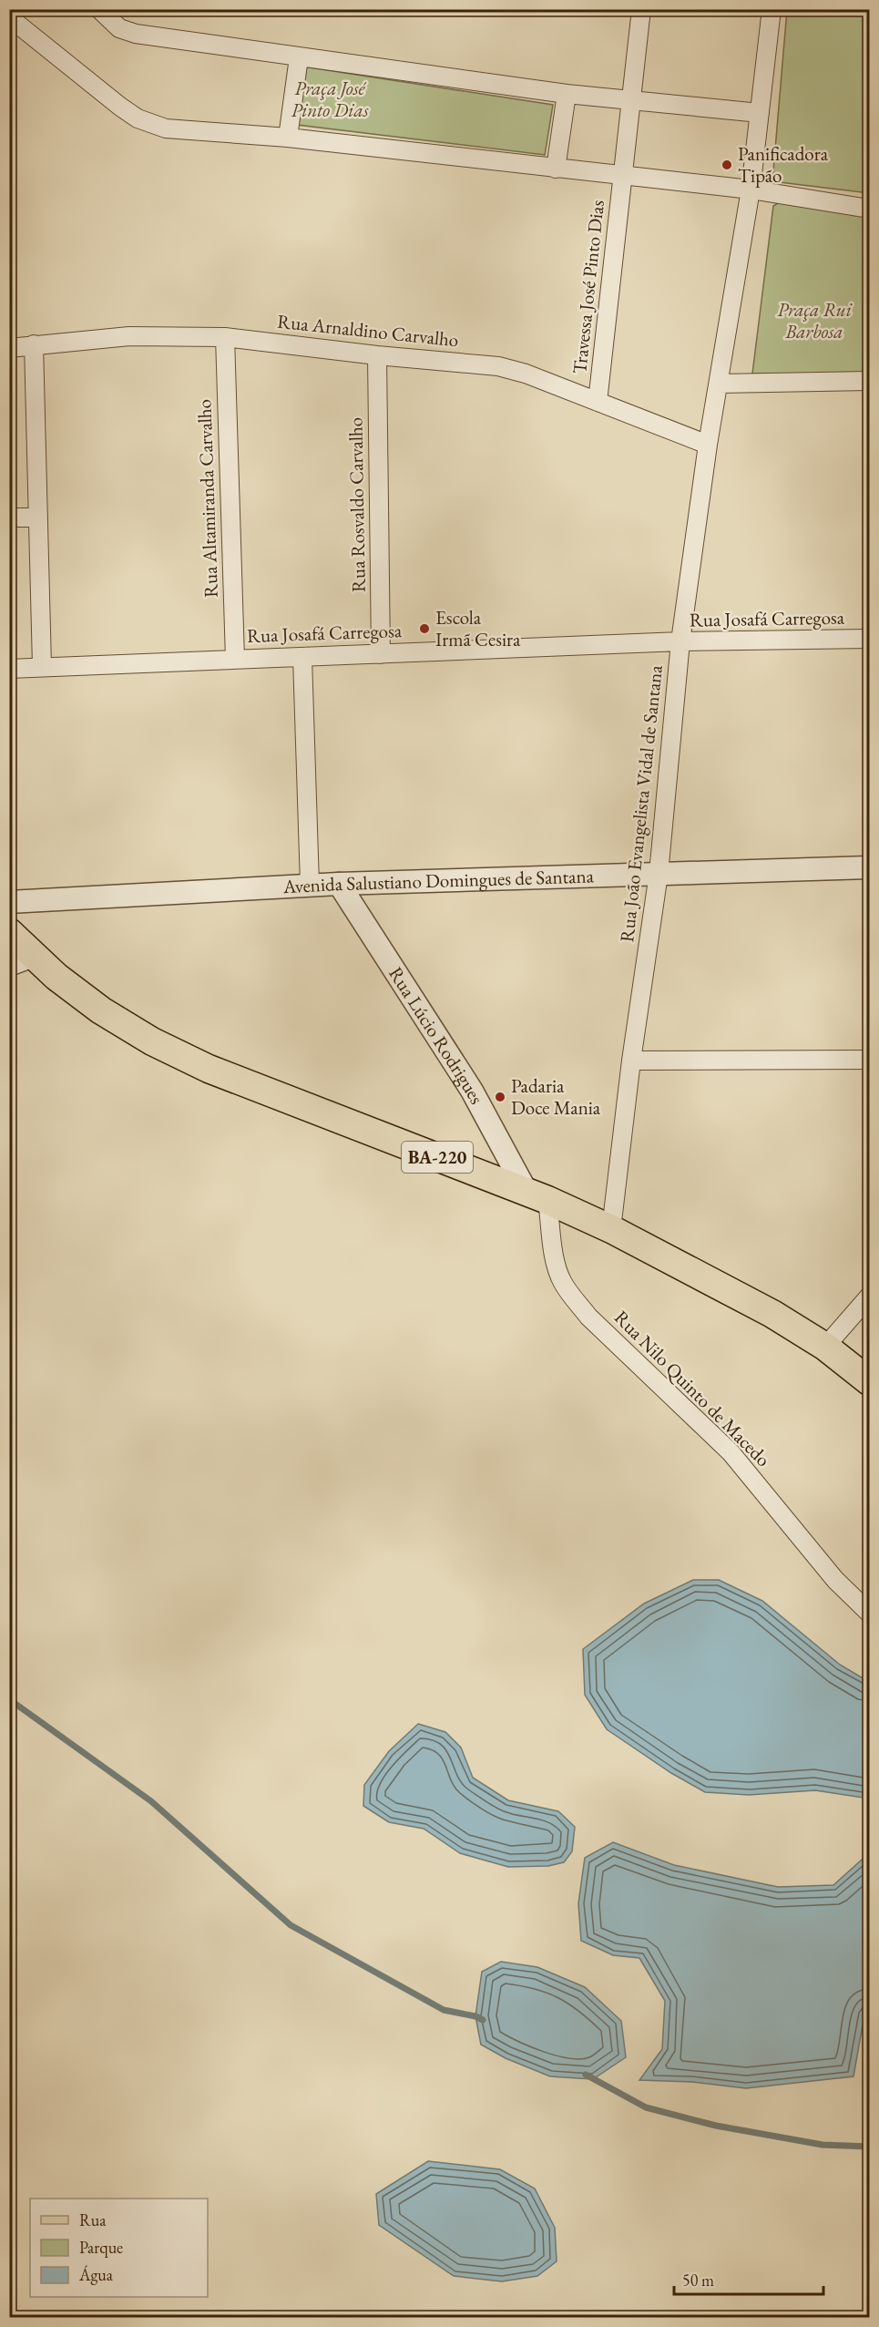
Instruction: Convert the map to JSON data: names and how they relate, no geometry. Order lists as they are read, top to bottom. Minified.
{"streets":{"main road":["BA-220"],"street":["Travessa José Pinto Dias","Rua Arnaldino Carvalho","Rua Altamiranda Carvalho","Rua Rosvaldo Carvalho","Rua Josafá Carregosa","Rua João Evangelista Vidal de Santana","Avenida Salustiano Domingues de Santana","Rua Lúcio Rodrigues","Rua Nilo Quinto de Macedo"]},"crossings":[["Travessa José Pinto Dias","Rua Arnaldino Carvalho"],["Rua Arnaldino Carvalho","Rua Altamiranda Carvalho"],["Rua Arnaldino Carvalho","Rua Rosvaldo Carvalho"],["Rua Arnaldino Carvalho","Rua João Evangelista Vidal de Santana"],["Rua Altamiranda Carvalho","Rua Josafá Carregosa"],["Rua Rosvaldo Carvalho","Rua Josafá Carregosa"],["Rua Josafá Carregosa","Rua João Evangelista Vidal de Santana"],["Rua João Evangelista Vidal de Santana","Avenida Salustiano Domingues de Santana"],["Rua João Evangelista Vidal de Santana","BA-220"],["Avenida Salustiano Domingues de Santana","Rua Lúcio Rodrigues"],["Rua Lúcio Rodrigues","BA-220"],["Rua Lúcio Rodrigues","Rua Nilo Quinto de Macedo"],["BA-220","Rua Nilo Quinto de Macedo"]],"parks":["Praça José Pinto Dias","Praça Rui Barbosa"],"places":["Panificadora Tipão","Escola Irmã Cesira","Padaria Doce Mania"],"legend":["Rua","Parque","Água"],"scale_bar":"50 m"}
